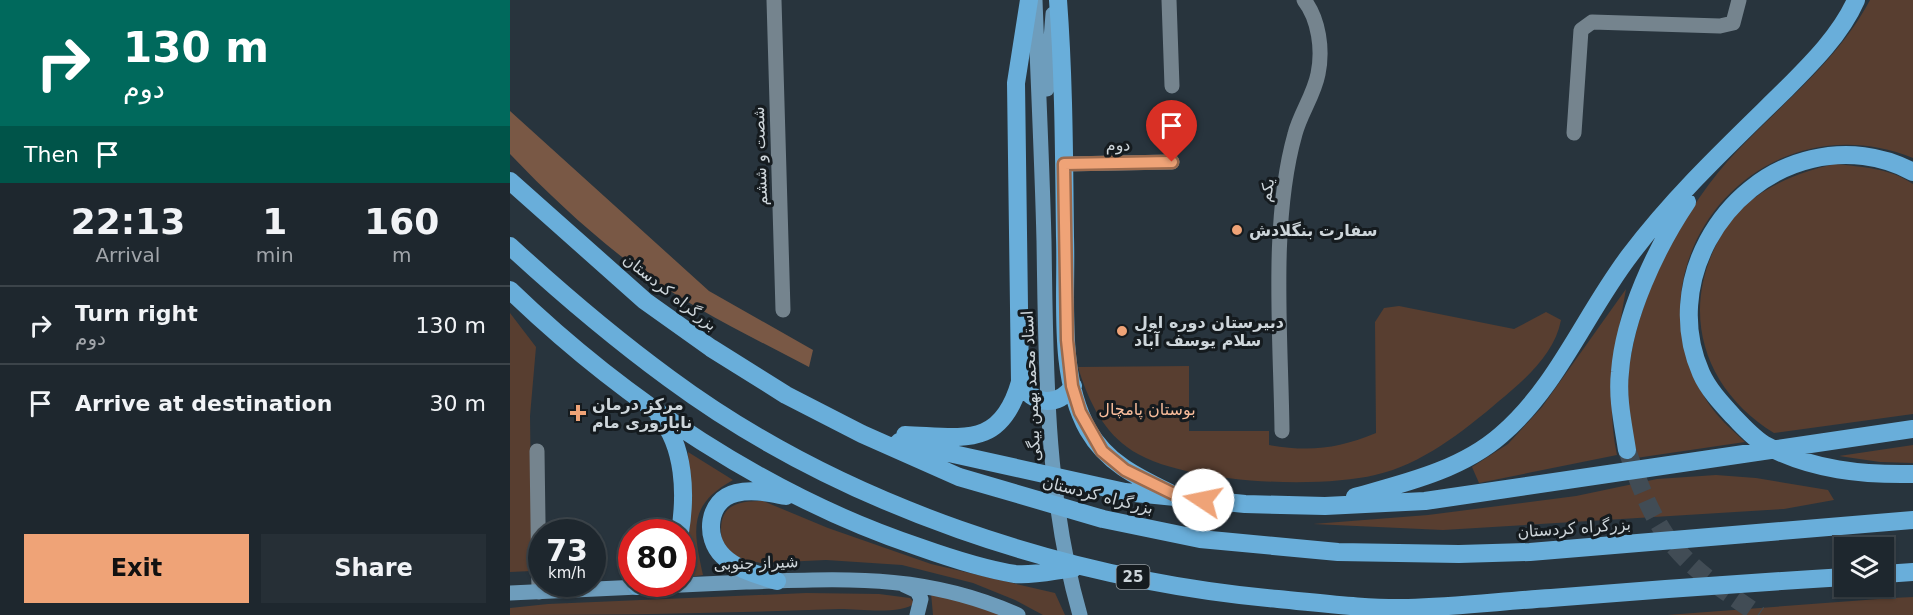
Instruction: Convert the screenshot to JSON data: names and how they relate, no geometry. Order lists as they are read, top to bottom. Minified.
{"streets":{"highway":["بزرگراه کردستان","25"],"main road":["استاد محمد بهمن بیگی","شیراز جنوبی"],"street":["دوم","شصت و ششم","یکم"]},"parks":["بوستان پامچال"],"places":{"other":["سفارت بنگلادش","دبیرستان دوره اول سلام یوسف آباد"],"health":["مرکز درمان ناباروری مام"]},"page":{"turn":["130 m","دوم"],"then":"Then","eta":["22:13","Arrival","1","min","160","m"],"list":[{"name":"Turn right","note":"دوم","value":"130 m"},{"name":"Arrive at destination","value":"30 m"}],"speed":"73 km/h","limit":"80","buttons":["Exit","Share"]}}
